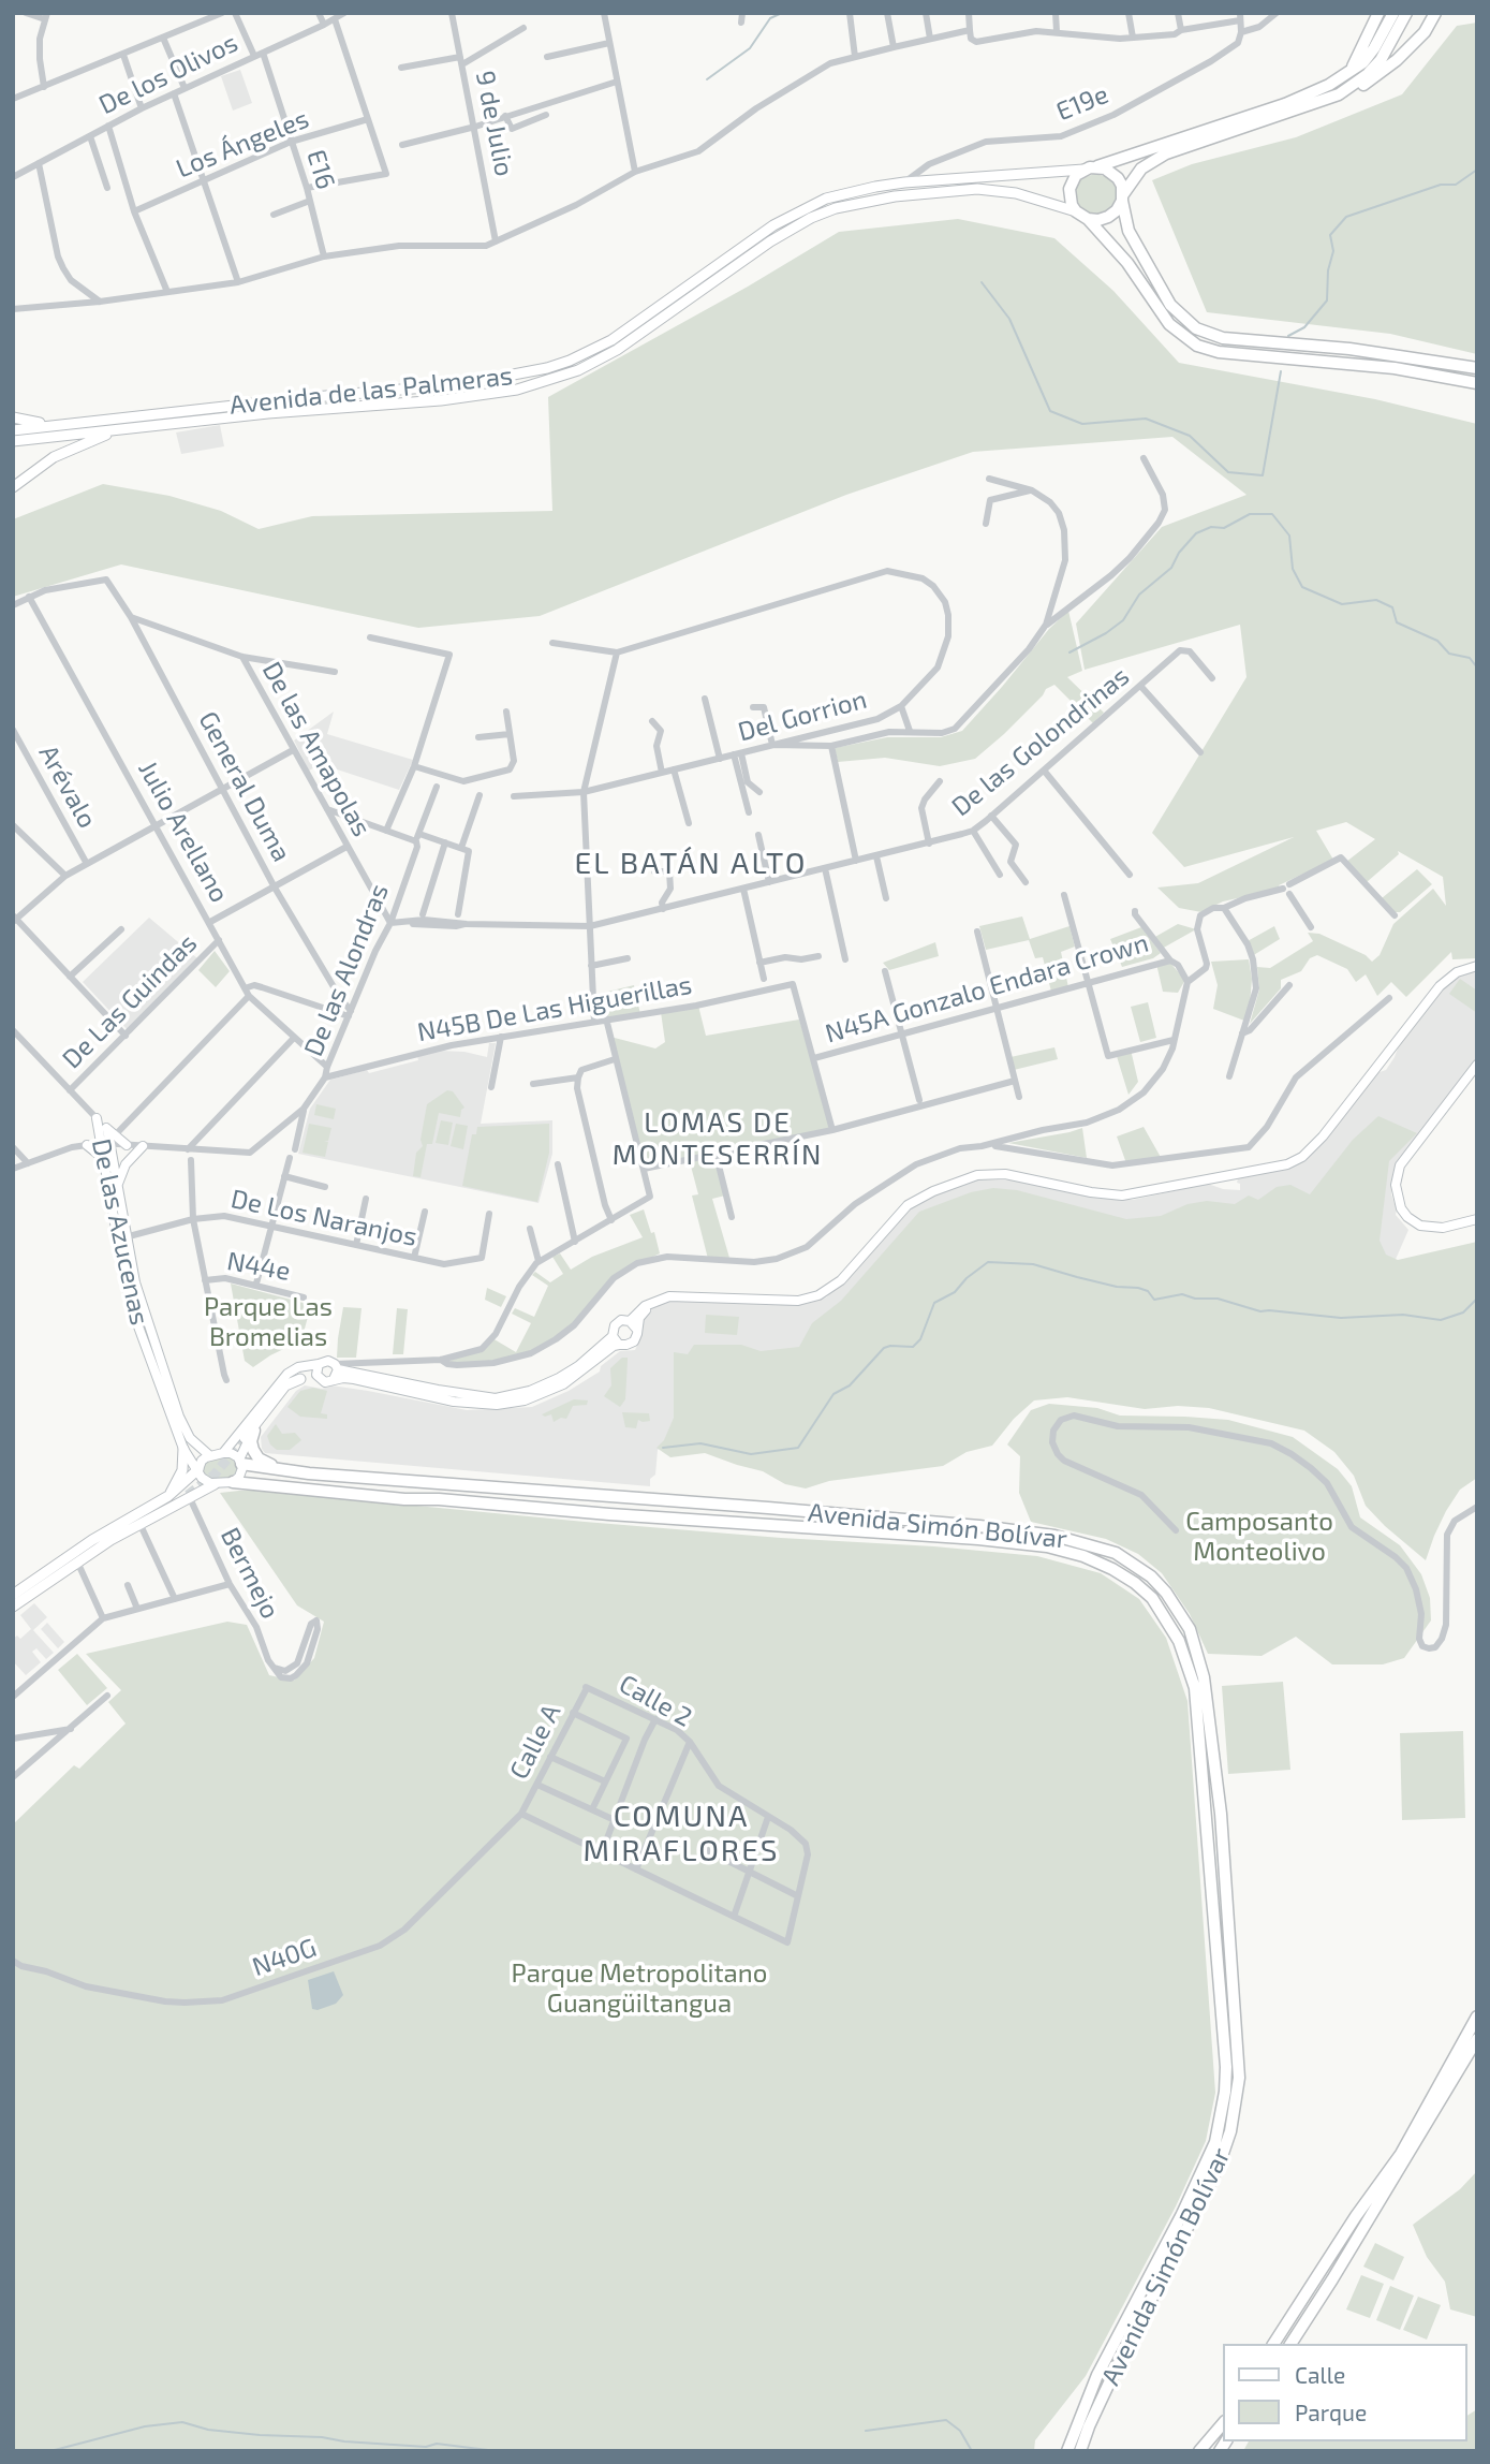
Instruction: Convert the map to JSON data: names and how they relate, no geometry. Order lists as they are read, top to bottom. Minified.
{"streets":{"highway":["Avenida Simón Bolívar"],"main road":["Avenida de las Palmeras"],"street":["De los Olivos","E19e","9 de Julio","Los Ángeles","E16","Del Gorrion","De las Golondrinas","De las Amapolas","Arévalo","General Duma","Julio Arellano","De las Alondras","N45A Gonzalo Endara Crown","De Las Guindas","N45B De Las Higuerillas","De Los Naranjos","De las Azucenas","N44e","Bermejo","Calle 2","Calle A","N40G"]},"crossings":[["De los Olivos","E16"],["E19e","Avenida de las Palmeras"],["Los Ángeles","E16"],["De las Golondrinas","De las Amapolas"],["De las Golondrinas","De las Alondras"],["De las Amapolas","General Duma"],["De las Amapolas","De las Alondras"],["General Duma","Julio Arellano"],["General Duma","De las Alondras"],["Julio Arellano","De las Alondras"],["Julio Arellano","De Las Guindas"],["De las Alondras","N45B De Las Higuerillas"],["N45A Gonzalo Endara Crown","N45B De Las Higuerillas"],["De Las Guindas","De las Azucenas"],["De Los Naranjos","De las Azucenas"],["De las Azucenas","Avenida Simón Bolívar"],["Calle 2","Calle A"],["Calle A","N40G"]],"districts":["EL BATÁN ALTO","LOMAS DE MONTESERRÍN","COMUNA MIRAFLORES"],"parks":["Parque Las Bromelias","Camposanto Monteolivo","Parque Metropolitano Guangüiltangua"],"legend":["Calle","Parque"]}
